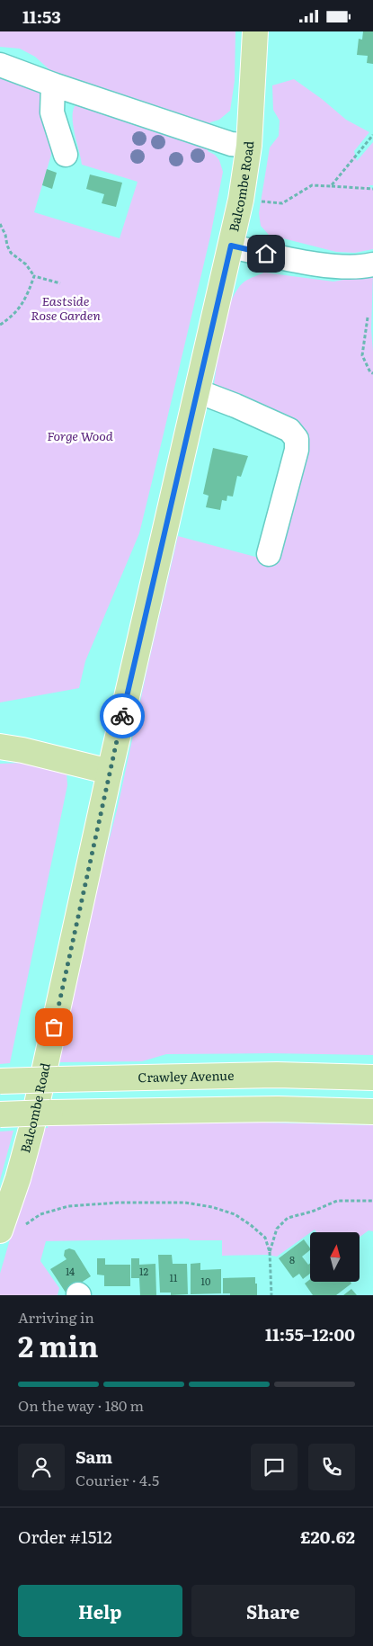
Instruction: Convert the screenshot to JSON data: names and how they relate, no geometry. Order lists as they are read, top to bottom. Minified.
{"streets":{"main road":["Balcombe Road","Crawley Avenue"]},"parks":["Eastside Rose Garden","Forge Wood"],"house_numbers":["8","14","12","11","10"],"north":"top","page":{"status":"11:53","heading":["2 min","Arriving in","11:55–12:00"],"panel":["Sam","Courier · 4.5","Order #1512","£20.62"],"bar":"On the way · 180 m","buttons":["Help","Share"]}}
